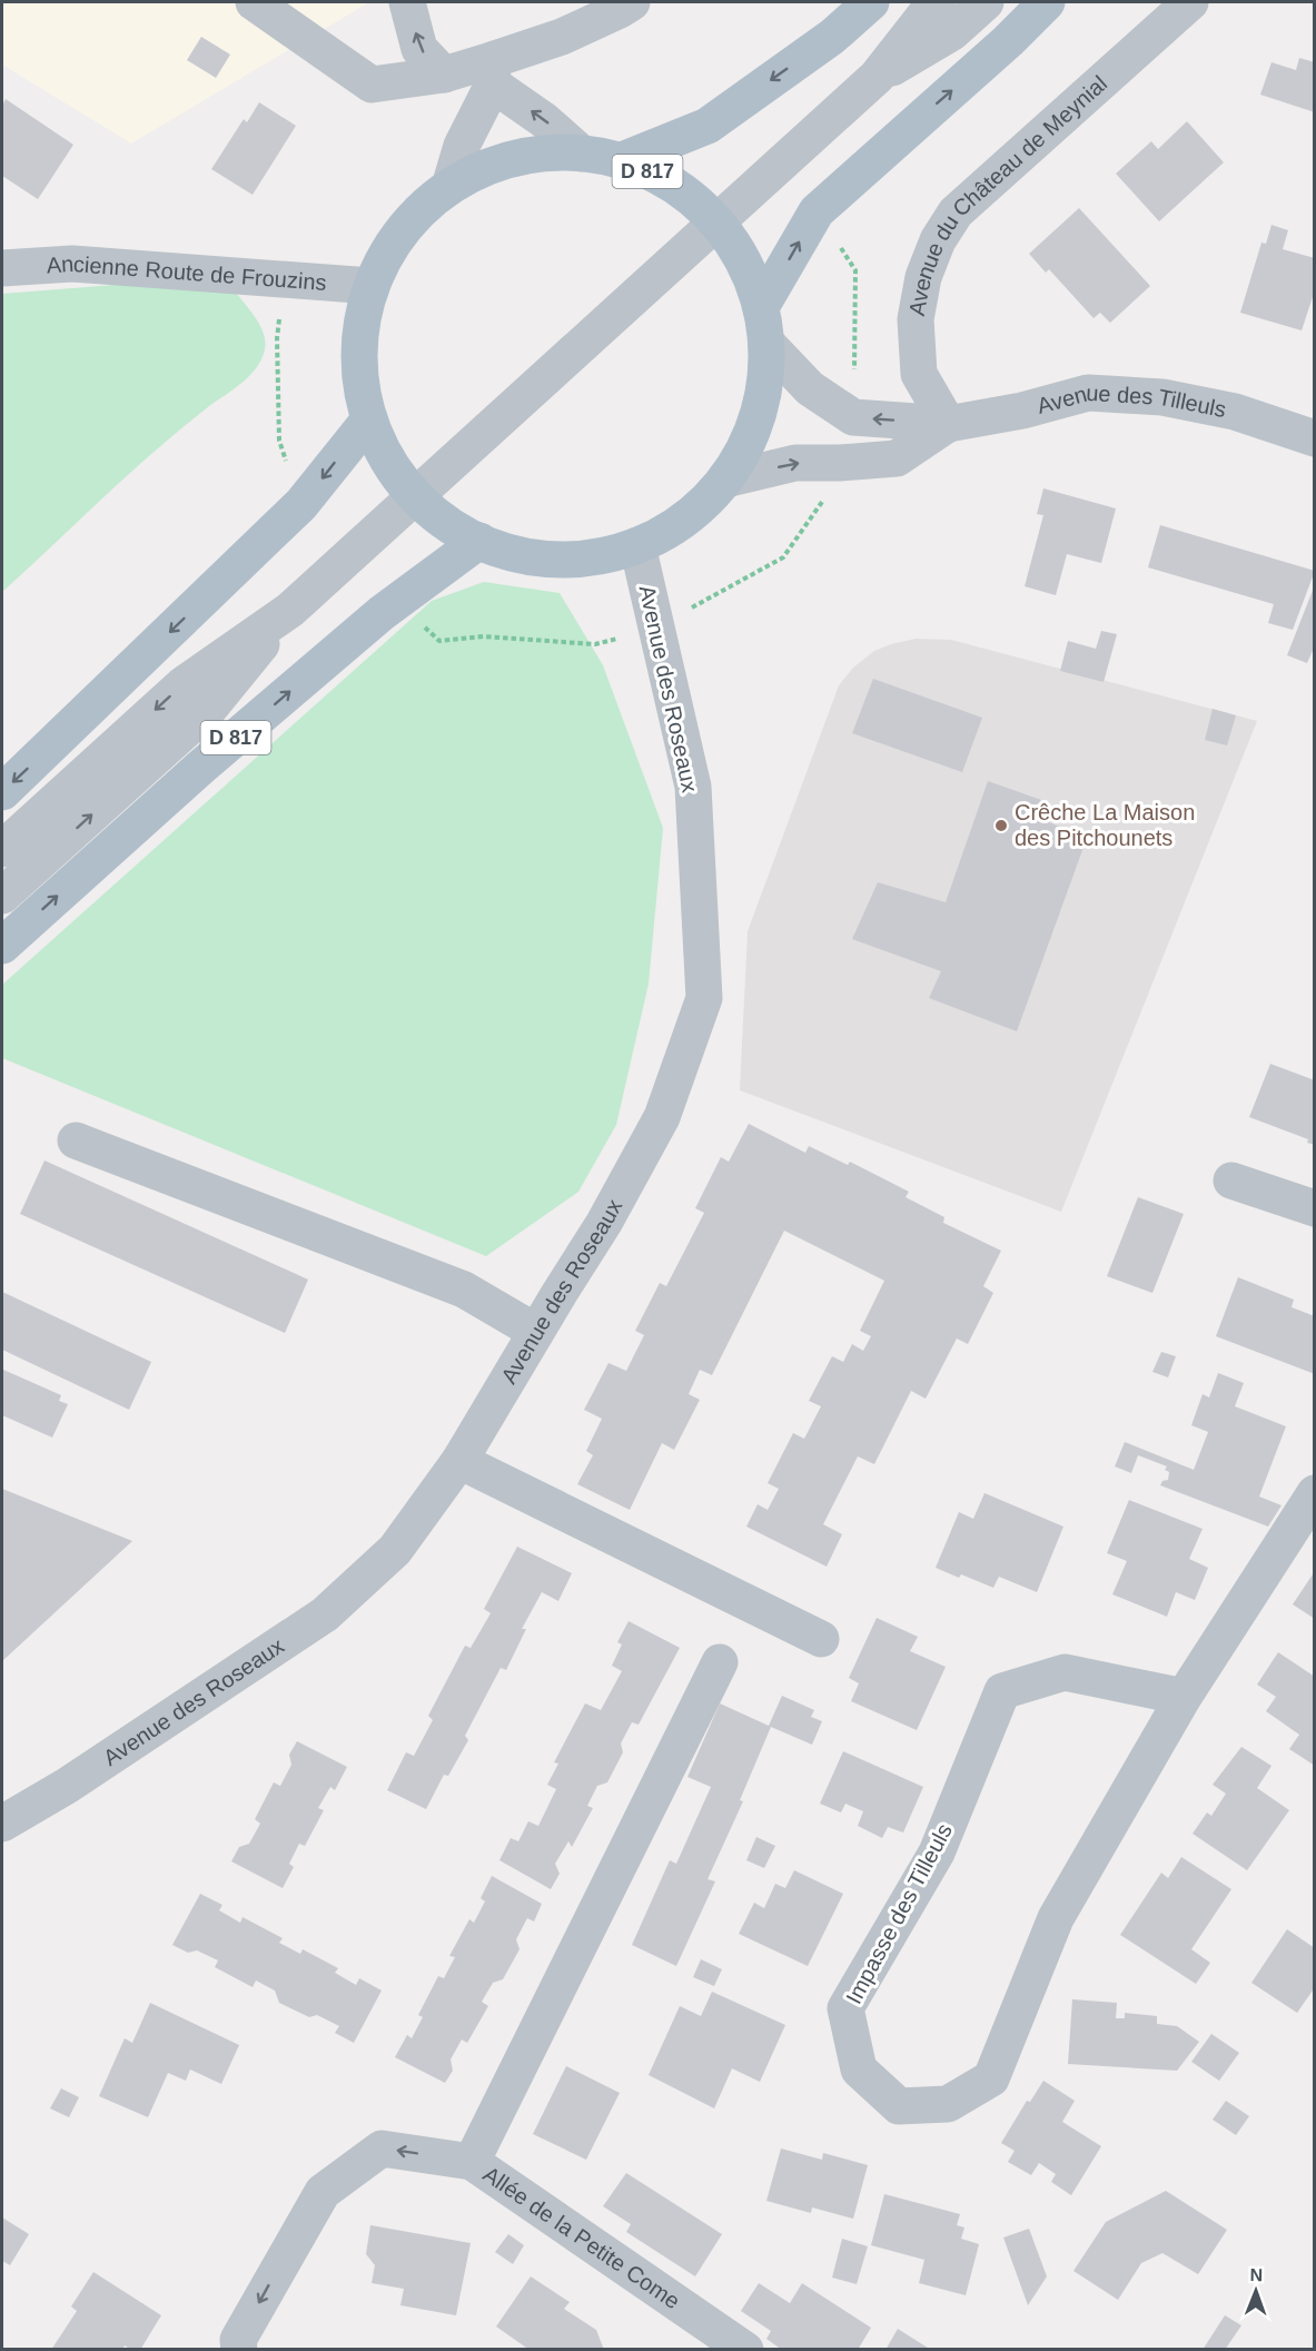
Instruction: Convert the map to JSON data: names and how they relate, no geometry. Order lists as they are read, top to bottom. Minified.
{"streets":{"main road":["D 817"],"street":["Avenue du Château de Meynial","Ancienne Route de Frouzins","Avenue des Tilleuls","Avenue des Roseaux","Impasse des Tilleuls","Allée de la Petite Come"]},"crossings":[["D 817","Ancienne Route de Frouzins"],["D 817","Avenue des Tilleuls"],["D 817","Avenue des Roseaux"],["Avenue du Château de Meynial","Avenue des Tilleuls"]],"one_way":["Allée de la Petite Come"],"places":["Crêche La Maison des Pitchounets"],"north":"top"}
